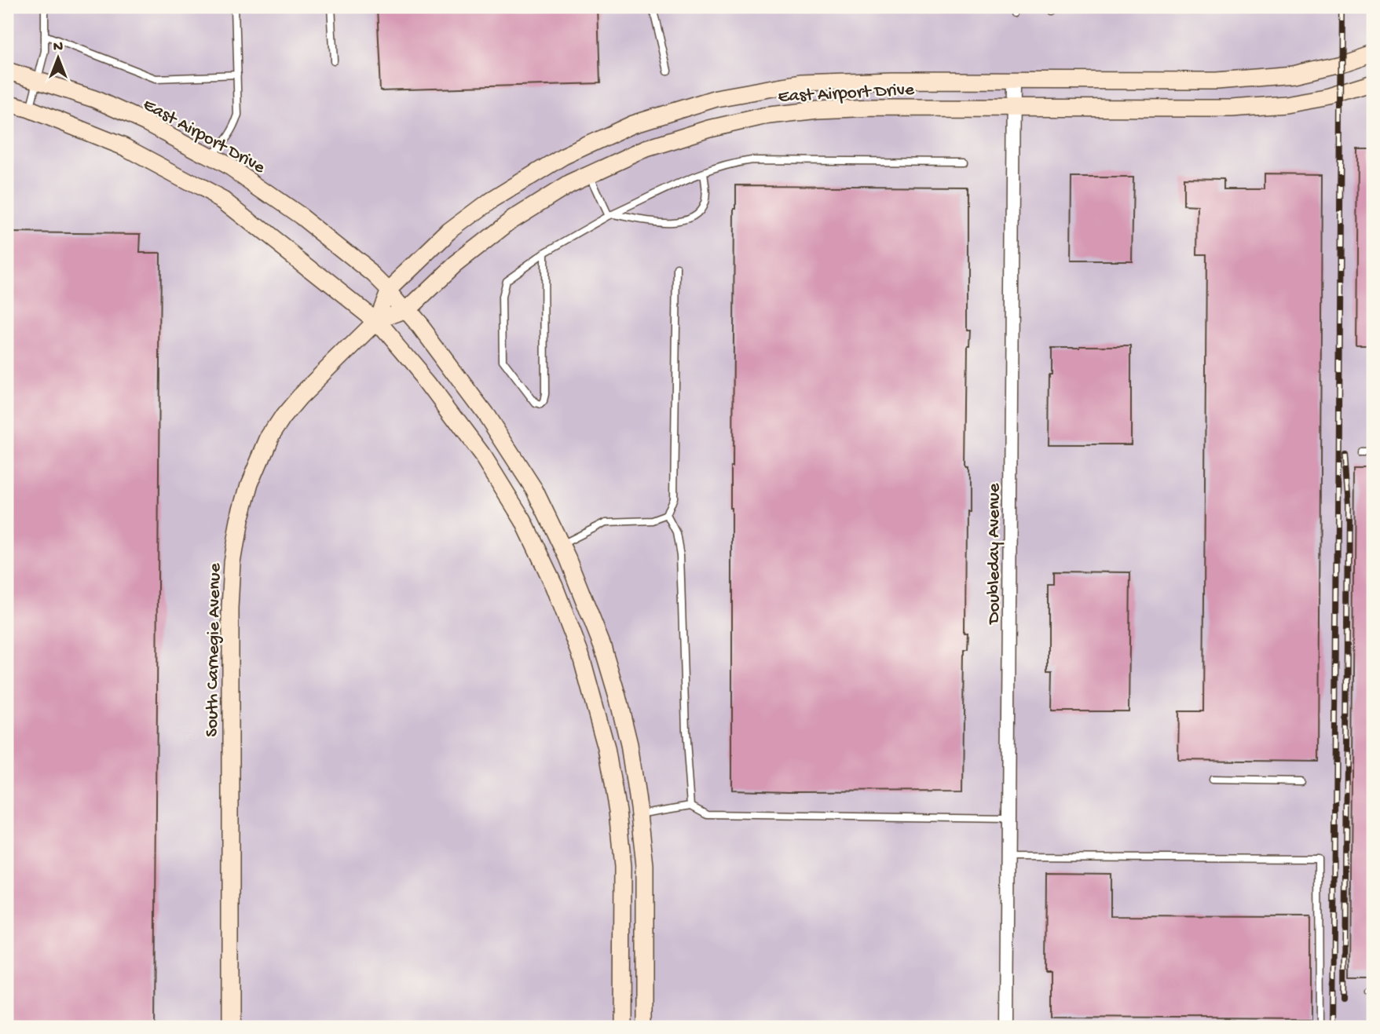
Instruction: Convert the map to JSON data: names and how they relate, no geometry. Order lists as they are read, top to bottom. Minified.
{"streets":{"main road":["East Airport Drive","South Carnegie Avenue"],"street":["Doubleday Avenue"]},"crossings":[["East Airport Drive","Doubleday Avenue"],["East Airport Drive","South Carnegie Avenue"]],"north":"top"}
